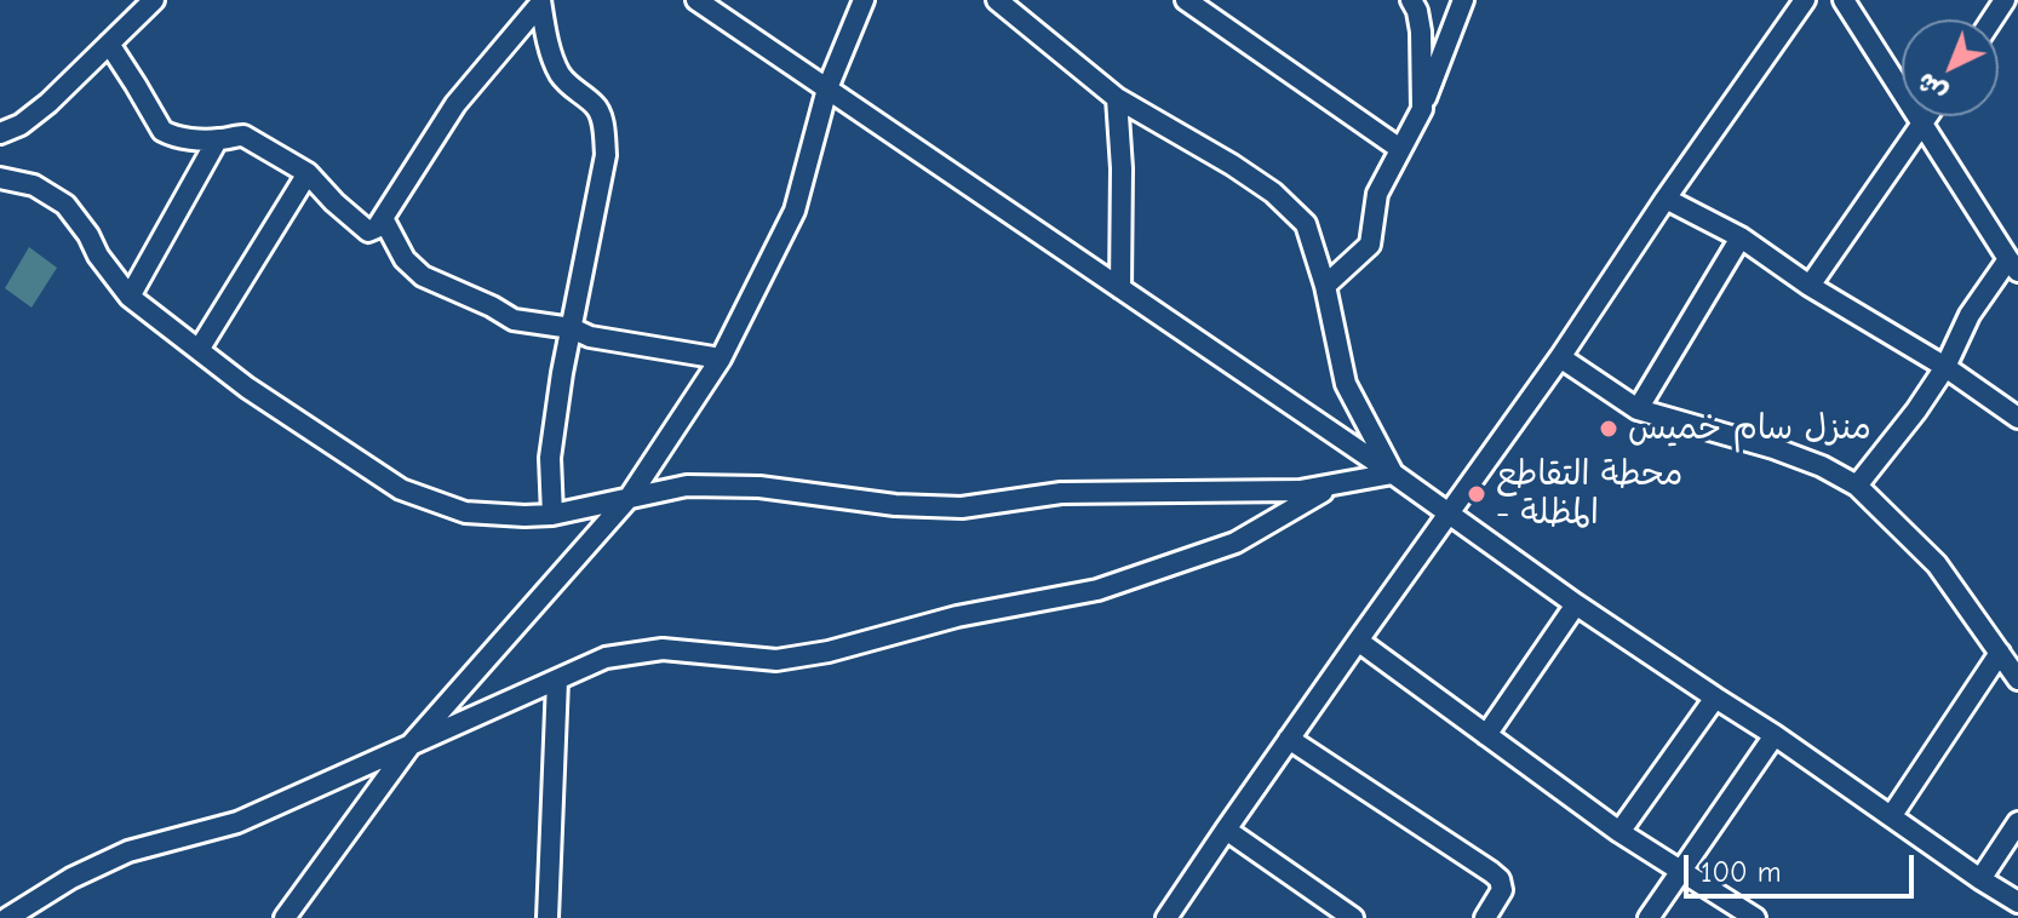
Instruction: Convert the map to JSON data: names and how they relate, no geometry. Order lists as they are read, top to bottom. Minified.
{"places":["منزل سام خميس","محطة التقاطع - المظلة"],"scale_bar":"100 m","north":"bottom left"}
